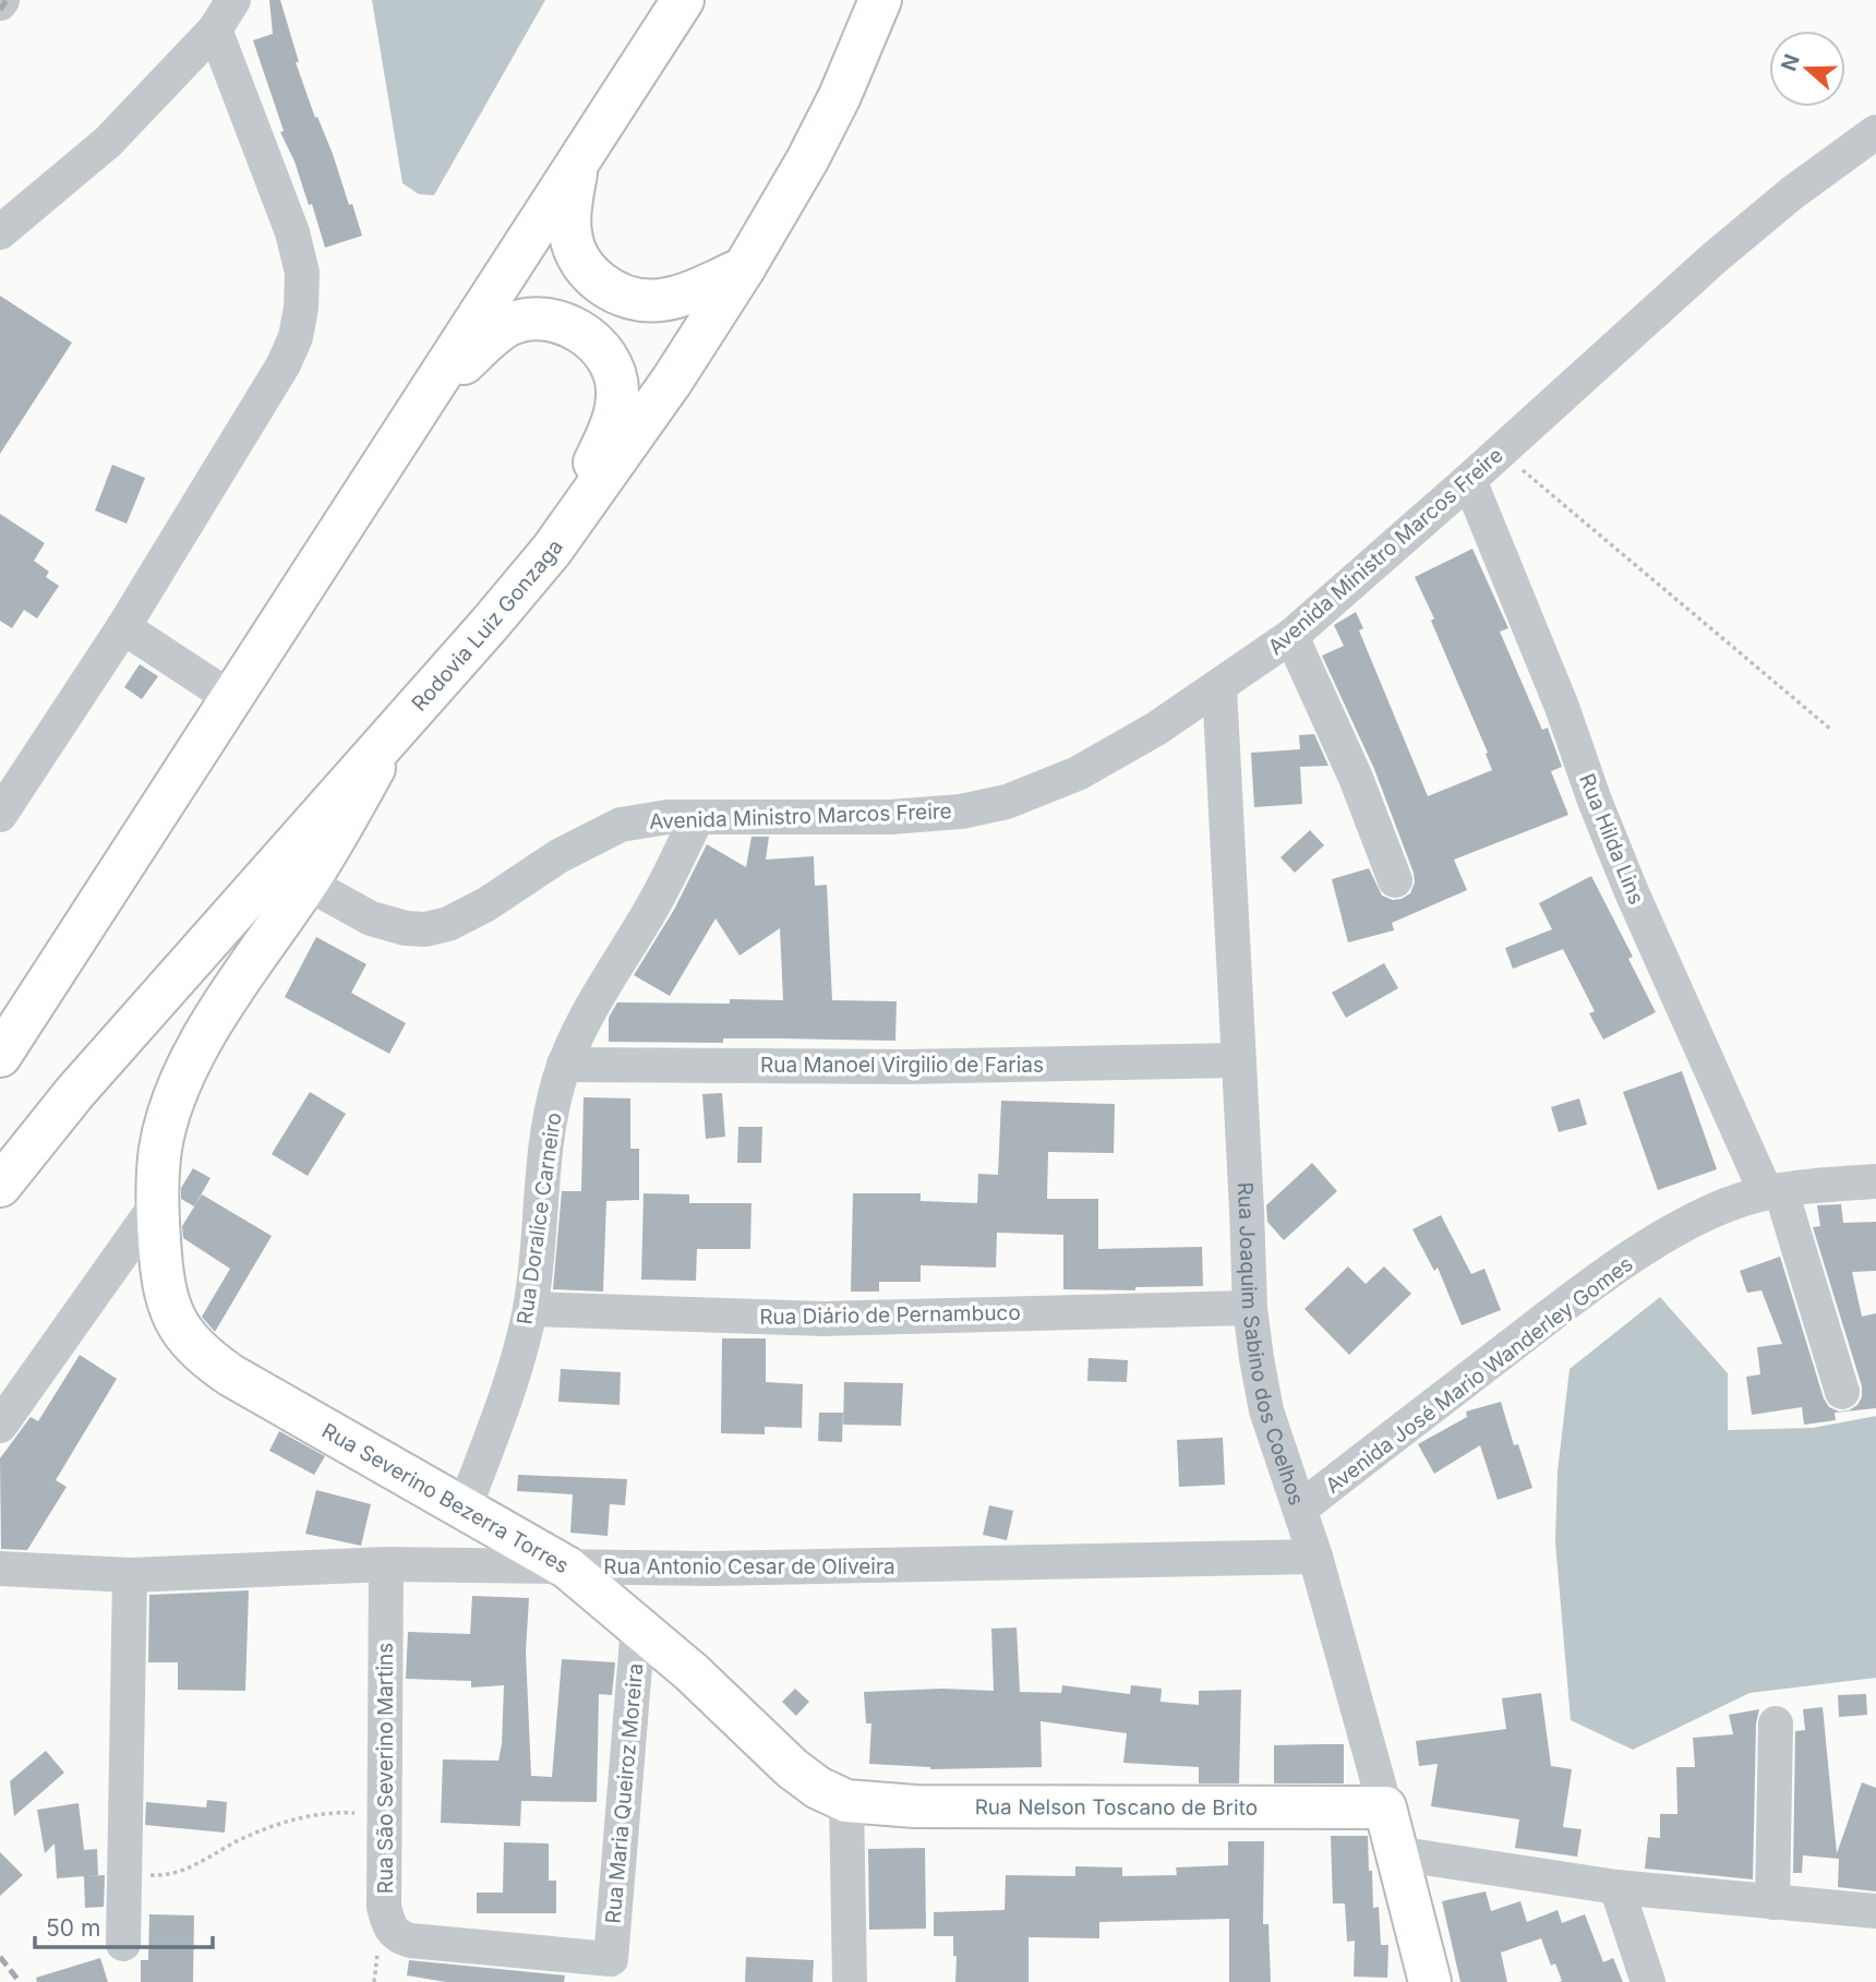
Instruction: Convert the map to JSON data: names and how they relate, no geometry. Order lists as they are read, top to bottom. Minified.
{"streets":{"main road":["Rodovia Luiz Gonzaga","Rua Joaquim Sabino dos Coelhos","Rua Severino Bezerra Torres","Rua Nelson Toscano de Brito"],"street":["Avenida Ministro Marcos Freire","Rua Hilda Lins","Rua Manoel Virgilio de Farias","Rua Doralice Carneiro","Rua Diário de Pernambuco","Avenida José Mario Wanderley Gomes","Rua Antonio Cesar de Oliveira","Rua São Severino Martins","Rua Maria Queiroz Moreira"]},"crossings":[["Avenida Ministro Marcos Freire","Rua Hilda Lins"],["Avenida Ministro Marcos Freire","Rua Doralice Carneiro"],["Avenida Ministro Marcos Freire","Rua Joaquim Sabino dos Coelhos"],["Avenida Ministro Marcos Freire","Rua Severino Bezerra Torres"],["Rodovia Luiz Gonzaga","Rua Severino Bezerra Torres"],["Rua Hilda Lins","Avenida José Mario Wanderley Gomes"],["Rua Manoel Virgilio de Farias","Rua Doralice Carneiro"],["Rua Manoel Virgilio de Farias","Rua Joaquim Sabino dos Coelhos"],["Rua Doralice Carneiro","Rua Diário de Pernambuco"],["Rua Doralice Carneiro","Rua Severino Bezerra Torres"],["Rua Diário de Pernambuco","Rua Joaquim Sabino dos Coelhos"],["Rua Joaquim Sabino dos Coelhos","Avenida José Mario Wanderley Gomes"],["Rua Joaquim Sabino dos Coelhos","Rua Antonio Cesar de Oliveira"],["Rua Joaquim Sabino dos Coelhos","Rua Nelson Toscano de Brito"],["Rua Severino Bezerra Torres","Rua Antonio Cesar de Oliveira"],["Rua Severino Bezerra Torres","Rua Maria Queiroz Moreira"],["Rua Severino Bezerra Torres","Rua Nelson Toscano de Brito"],["Rua Antonio Cesar de Oliveira","Rua São Severino Martins"],["Rua São Severino Martins","Rua Maria Queiroz Moreira"]],"scale_bar":"50 m","north":"left"}
